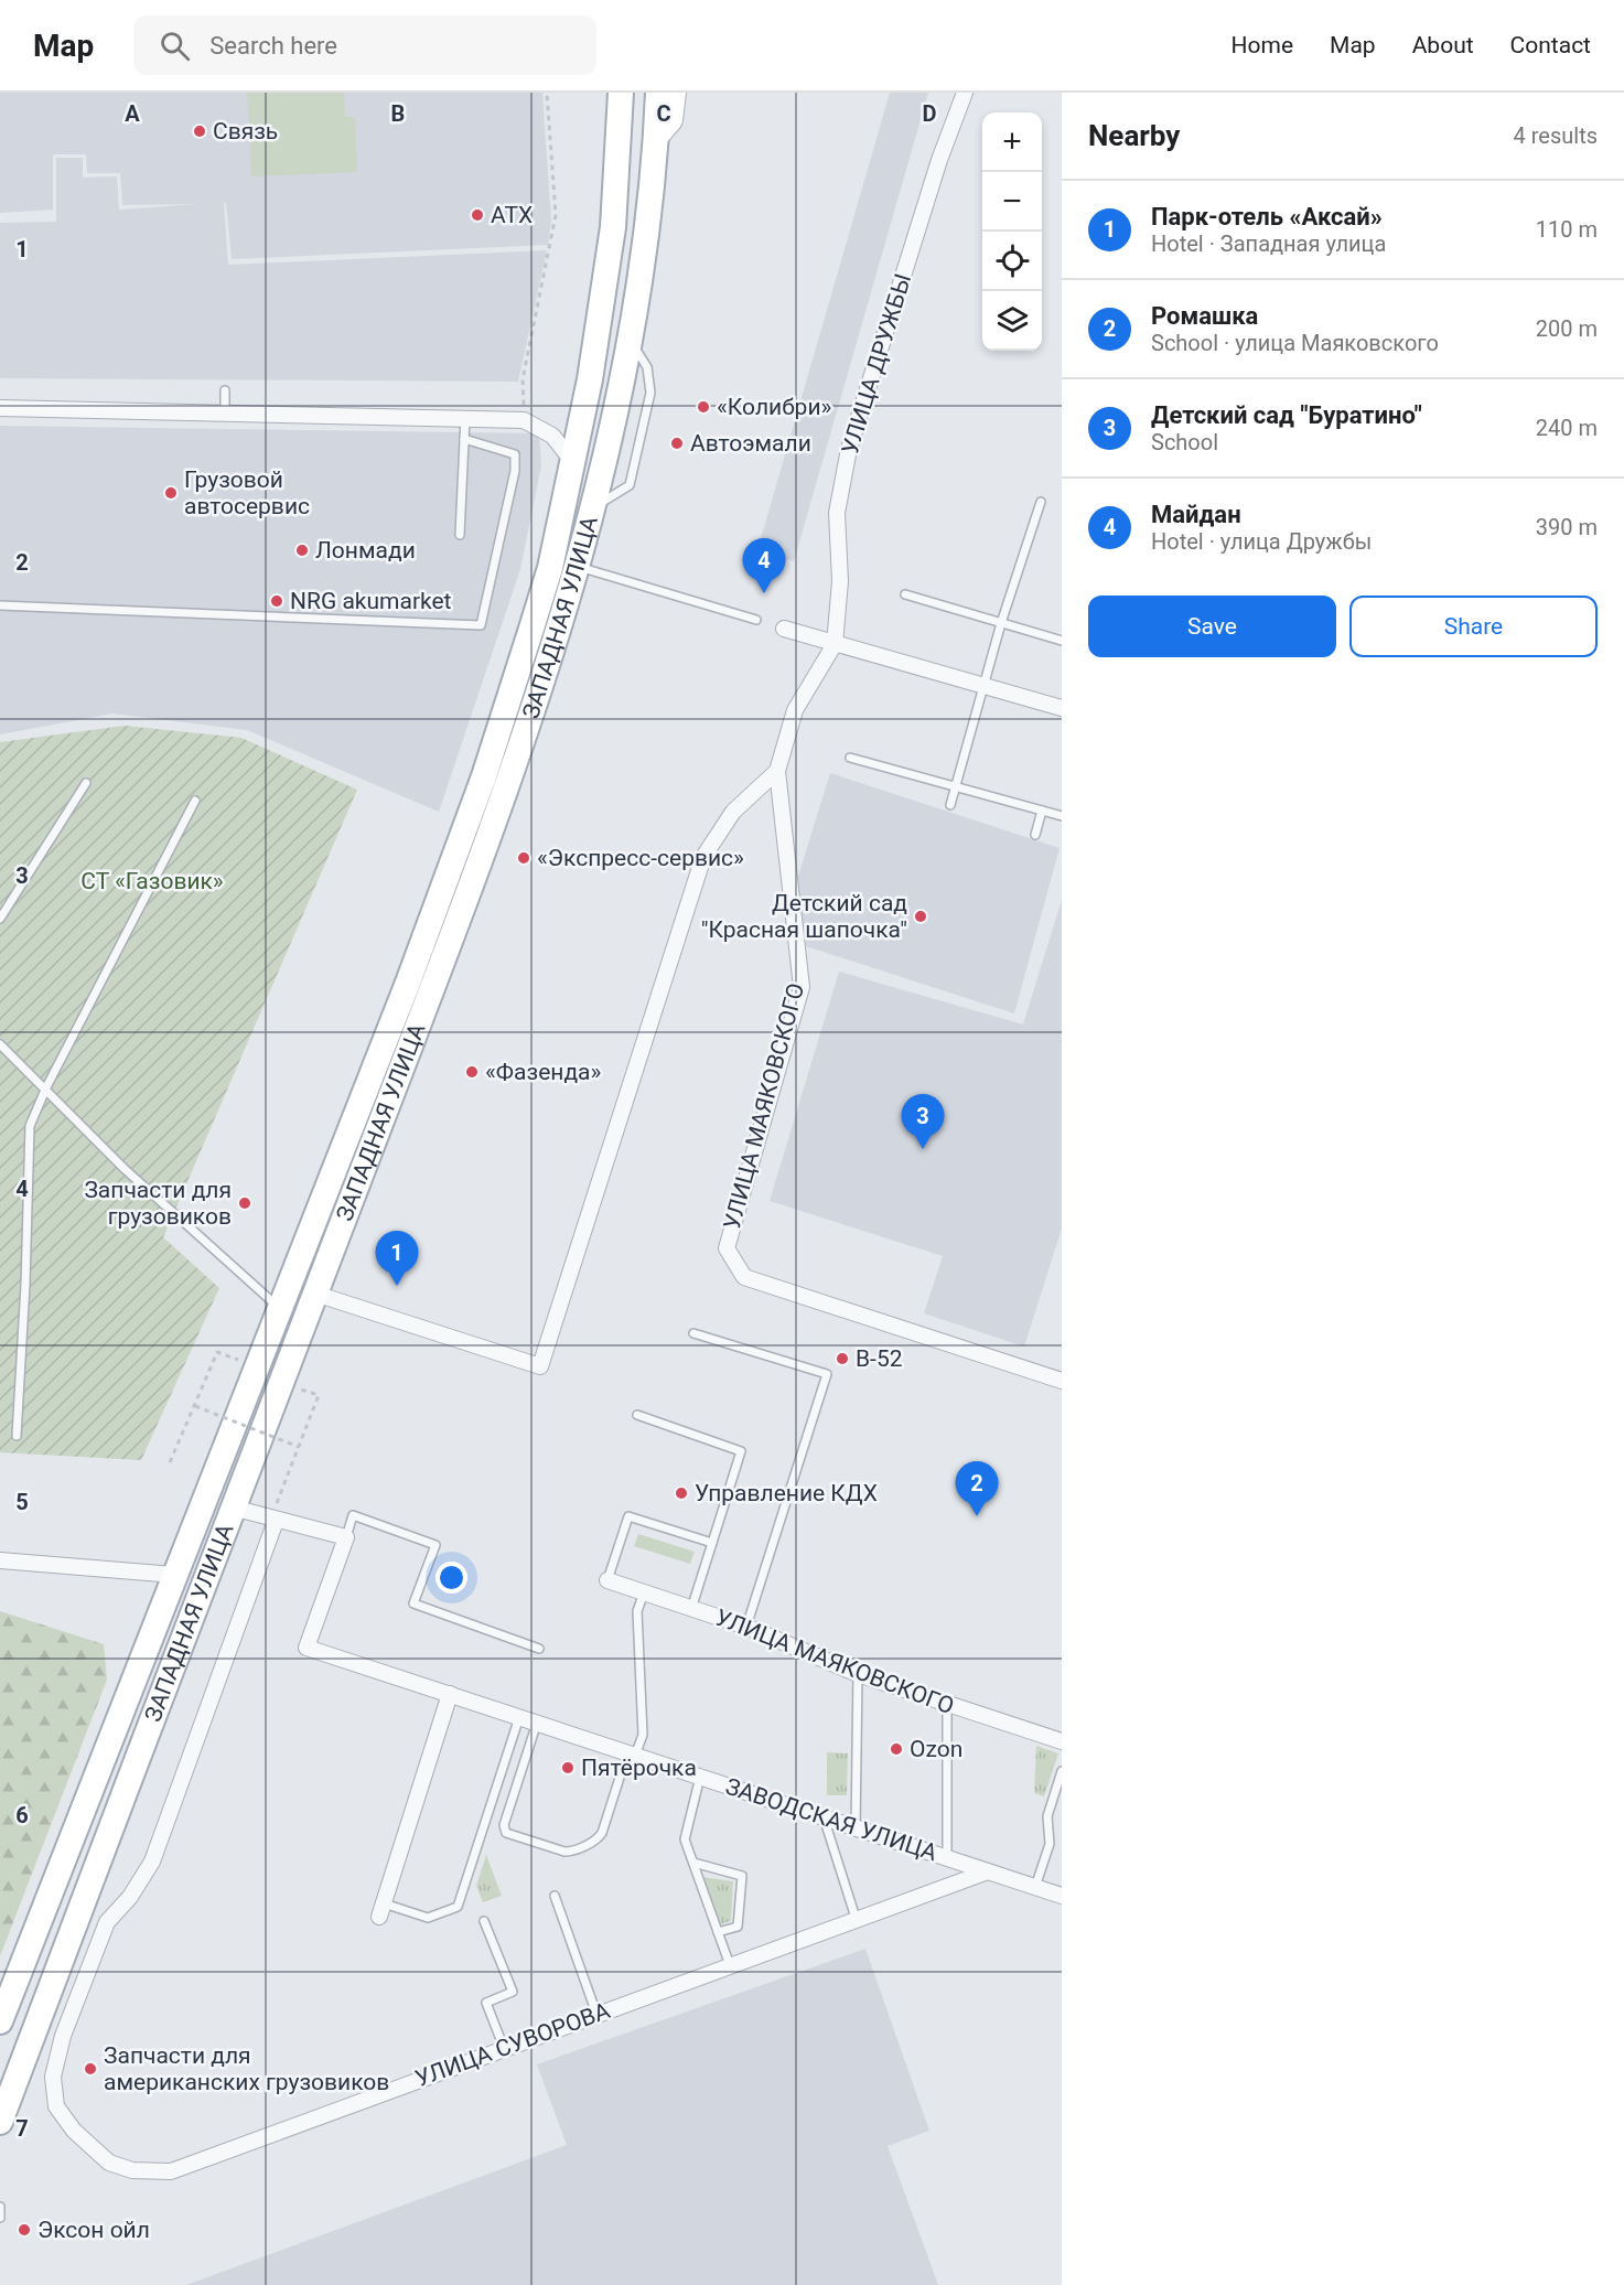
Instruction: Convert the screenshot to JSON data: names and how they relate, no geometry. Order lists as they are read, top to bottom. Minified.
{"streets":{"main road":["ЗАПАДНАЯ УЛИЦА"],"street":["УЛИЦА ДРУЖБЫ","УЛИЦА МАЯКОВСКОГО","ЗАВОДСКАЯ УЛИЦА","УЛИЦА СУВОРОВА"]},"crossings":[["УЛИЦА ДРУЖБЫ","УЛИЦА МАЯКОВСКОГО"],["ЗАПАДНАЯ УЛИЦА","УЛИЦА СУВОРОВА"],["ЗАВОДСКАЯ УЛИЦА","УЛИЦА СУВОРОВА"]],"parks":["СТ «Газовик»"],"places":["Связь","АТХ","«Колибри»","Автоэмали","Грузовой автосервис","Лонмади","NRG akumarket","«Экспресс-сервис»","Детский сад \"Красная шапочка\"","«Фазенда»","Запчасти для грузовиков","В-52","Управление КДХ","Ozon","Пятёрочка","Запчасти для американских грузовиков","Эксон ойл"],"page":{"header":"Map","search":"Search here","nav":["Home","Map","About","Contact"],"heading":["Nearby","4 results"],"map_buttons":["+","−"],"list":[{"mark":"1","name":"Парк-отель «Аксай»","note":"Hotel · Западная улица","value":"110 m"},{"mark":"2","name":"Ромашка","note":"School · улица Маяковского","value":"200 m"},{"mark":"3","name":"Детский сад \"Буратино\"","note":"School","value":"240 m"},{"mark":"4","name":"Майдан","note":"Hotel · улица Дружбы","value":"390 m"}],"pins":["4","3","1","2"],"buttons":["Save","Share"]},"grid":{"columns":["A","B","C","D"],"rows":["1","2","3","4","5","6","7"]}}
